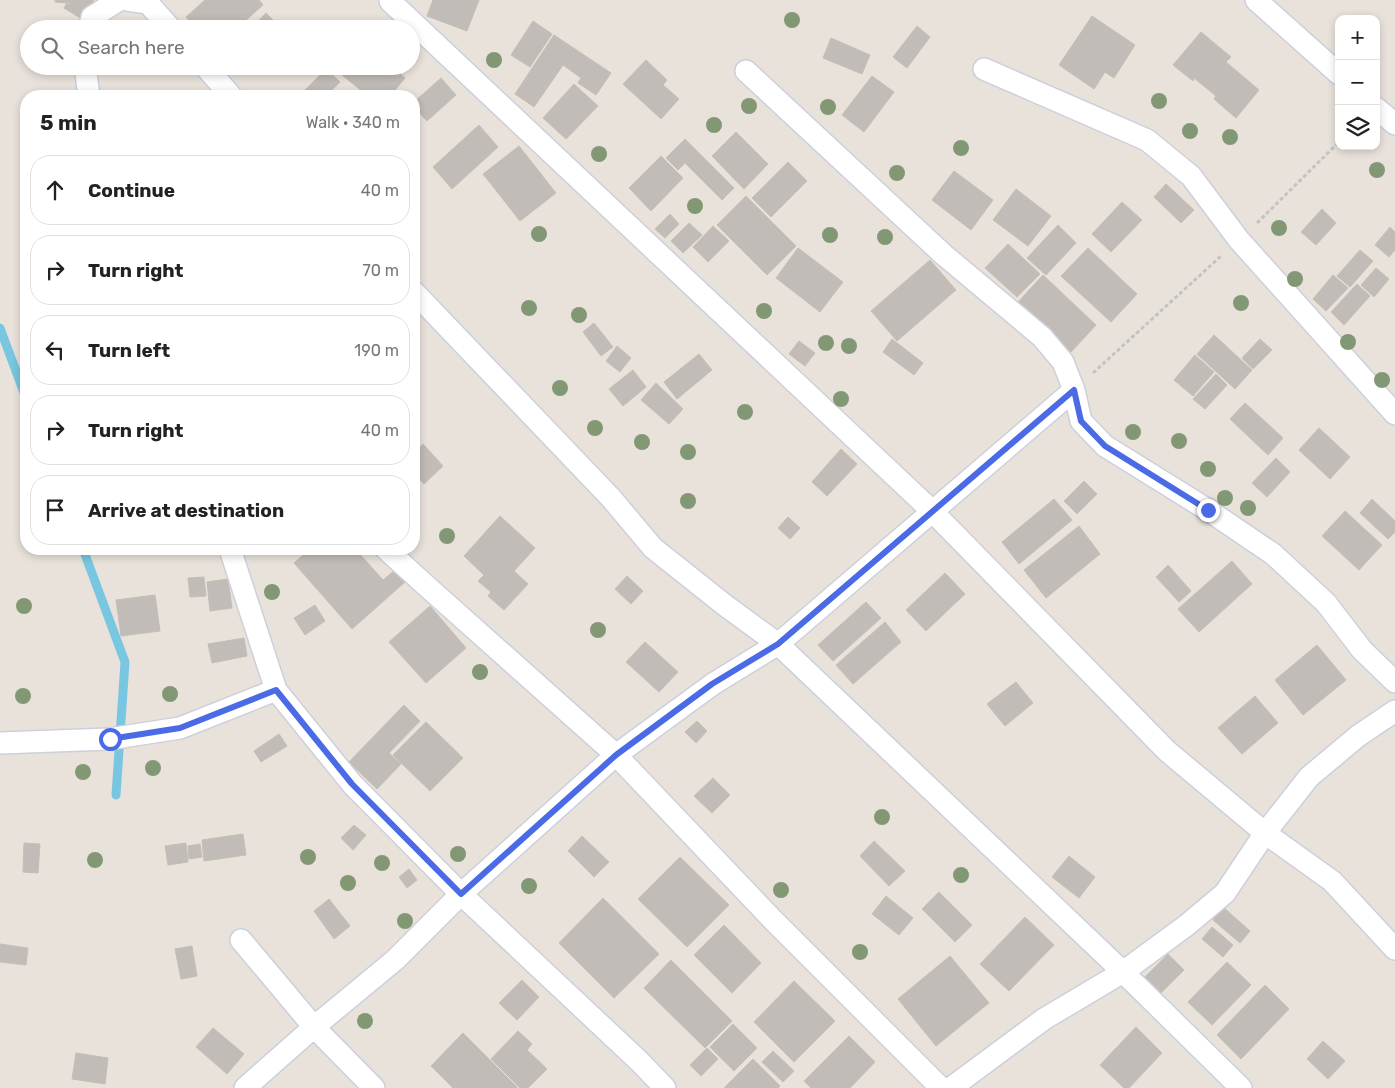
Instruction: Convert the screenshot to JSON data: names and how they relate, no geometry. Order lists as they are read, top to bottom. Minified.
{"page":{"map_buttons":["+","−"],"search":"Search here","heading":["5 min","Walk · 340 m"],"list":[["Continue","40 m"],["Turn right","70 m"],["Turn left","190 m"],["Turn right","40 m"],"Arrive at destination"]}}
